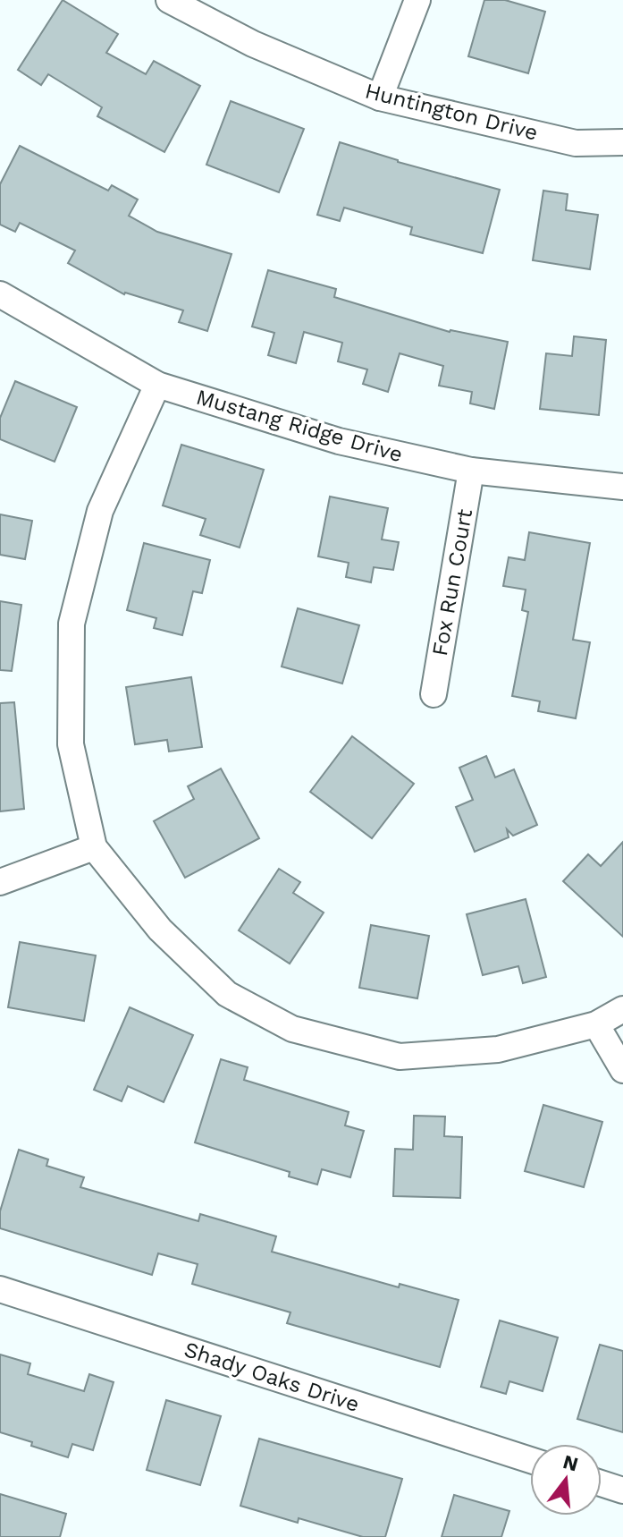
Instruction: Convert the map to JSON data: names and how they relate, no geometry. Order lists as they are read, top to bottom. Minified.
{"streets":{"street":["Huntington Drive","Mustang Ridge Drive","Fox Run Court","Shady Oaks Drive"]},"crossings":[["Mustang Ridge Drive","Fox Run Court"]],"north":"top"}
